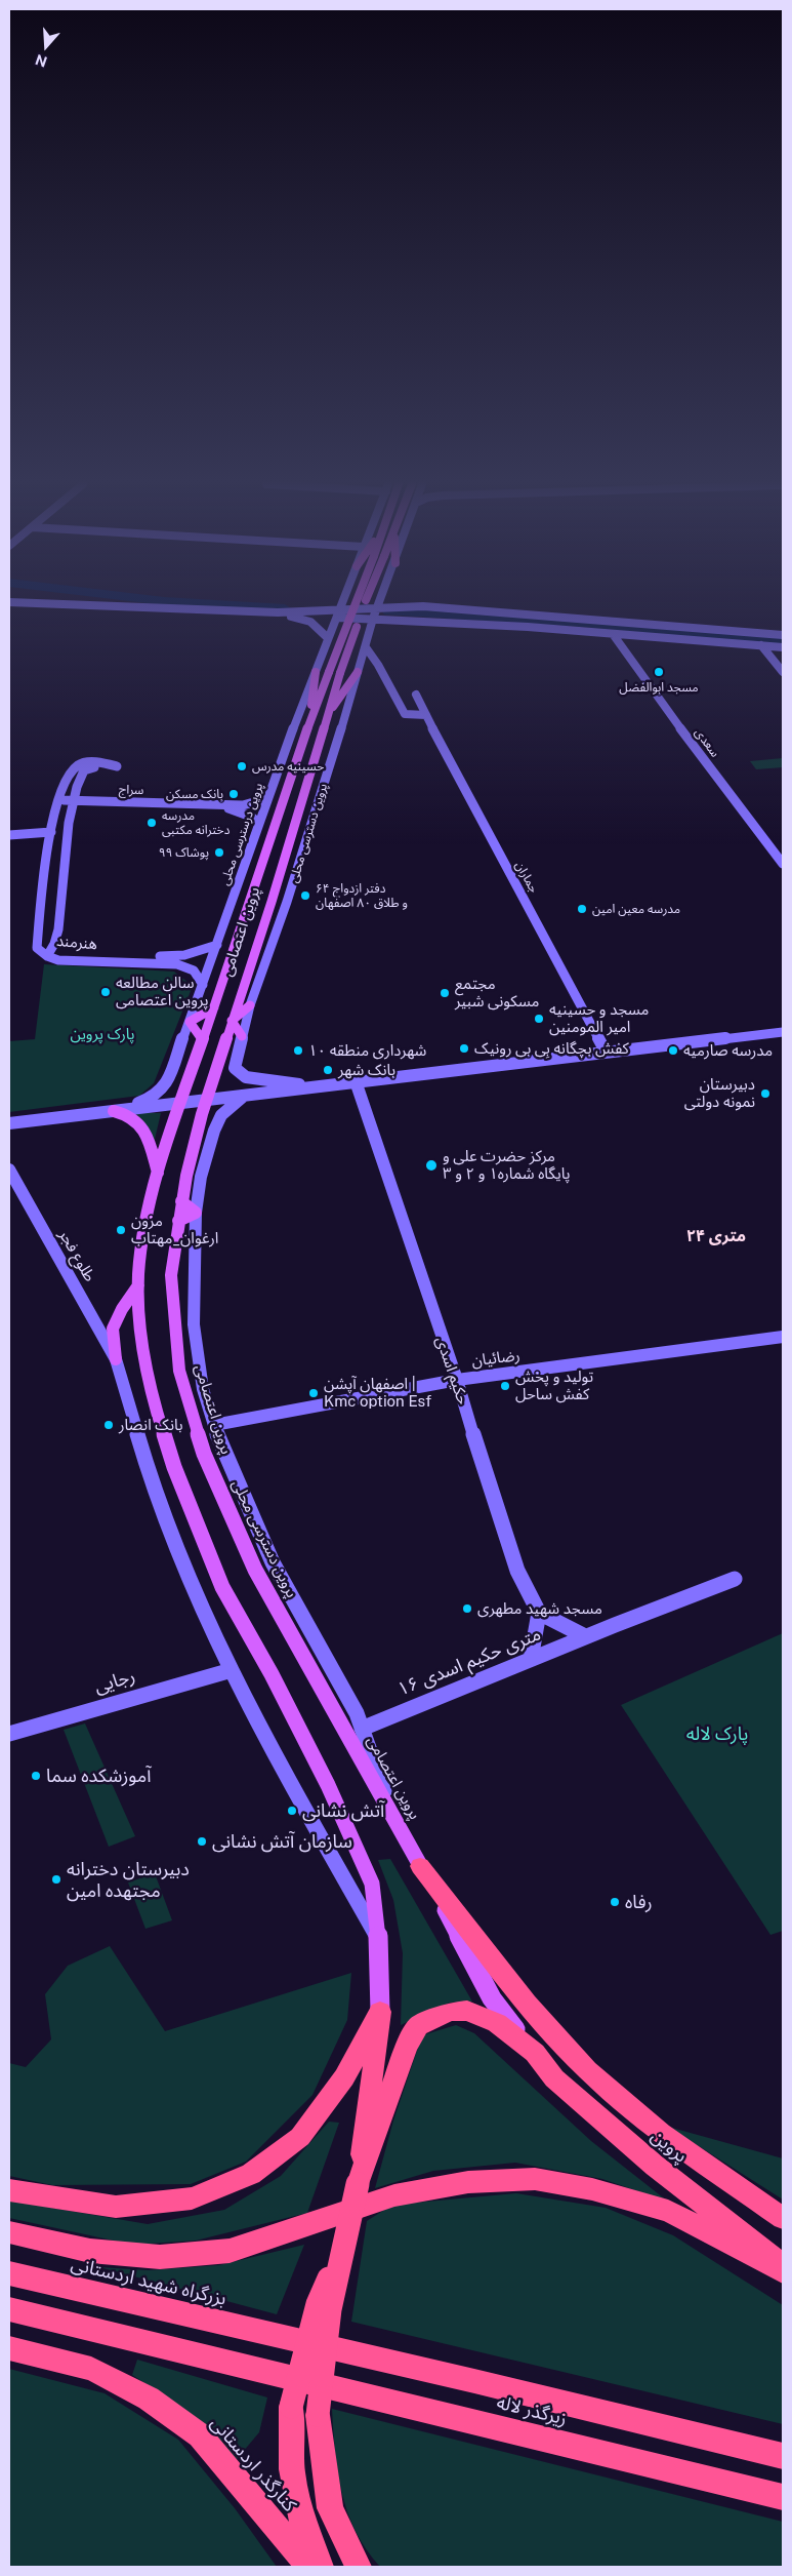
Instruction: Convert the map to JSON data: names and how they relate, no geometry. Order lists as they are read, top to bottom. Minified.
{"streets":{"highway":["پروین","بزرگراه شهید اردستانی","زیرگذر لاله","کنارگذر اردستانی"],"main road":["سعدی","سراج","پروین دسترسی محلی","پروین درسترسی محلی","جماران","پروین اعتصامی","هنرمند","طلوع فجر","رضائیان","حکیم اسدی","۱۶ متری حکیم اسدی","رجایی"]},"crossings":[["سراج","پروین درسترسی محلی"],["پروین دسترسی محلی","پروین اعتصامی"],["پروین دسترسی محلی","رضائیان"],["پروین دسترسی محلی","۱۶ متری حکیم اسدی"],["پروین درسترسی محلی","هنرمند"],["پروین اعتصامی","پروین"],["رضائیان","حکیم اسدی"],["بزرگراه شهید اردستانی","زیرگذر لاله"]],"districts":["۲۴ متری"],"parks":["پارک پروین","پارک لاله"],"places":["مسجد ابوالفضل","حسینیه مدرس","بانک مسکن","مدرسه دخترانه مکتبی","پوشاک ۹۹","دفتر ازدواج ۶۴ و طلاق ۸۰ اصفهان","مدرسه معین امین","سالن مطالعه پروین اعتصامی","مجتمع مسکونی شبیر","مسجد و حسینیه امیر المومنین","کفش بچگانه بِی بی رونیک","شهرداری منطقه ۱۰","مدرسه صارمیه","بانک شهر","دبیرستان نمونه دولتی","مرکز حضرت علی و پایگاه شماره۱ و ۲ و ۳","مزون ارغوان_مهتاب","تولید و پخش کفش ساحل","اصفهان آپشن | Kmc option Esf","بانک انصار","مسجد شهید مطهری","آموزشکده سما","آتش نشانی","سازمان آتش نشانی","دبیرستان دخترانه مجتهده امین","رفاه"],"north":"bottom"}
